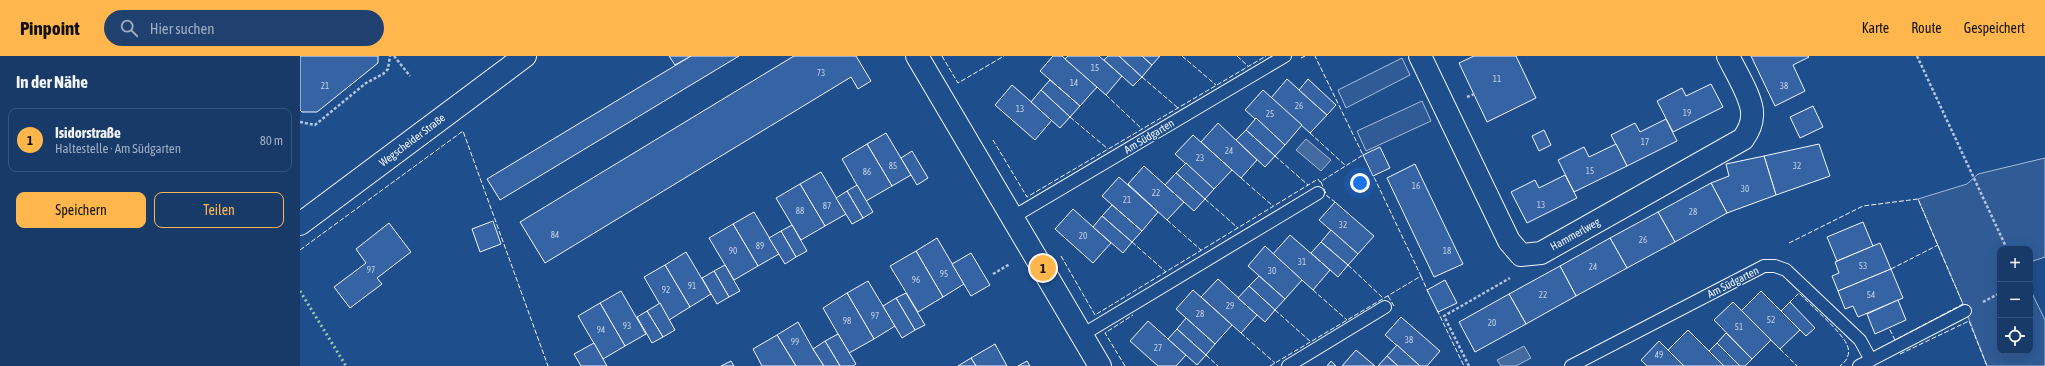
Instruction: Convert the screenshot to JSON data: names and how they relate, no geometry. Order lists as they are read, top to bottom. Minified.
{"streets":{"street":["Wegscheider Straße","Hammerlweg"],"lane":["Am Südgarten"]},"house_numbers":["15","73","11","14","21","38","26","13","19","25","17","24","23","85","32","15","86","16","30","22","21","13","87","88","28","32","84","20","26","89","90","18","31","53","24","97","30","95","96","91","92","22","54","29","28","97","52","98","20","93","51","94","38","99","27","49"],"page":{"header":"Pinpoint","search":"Hier suchen","nav":["Karte","Route","Gespeichert"],"heading":"In der Nähe","list":[{"mark":"1","name":"Isidorstraße","note":"Haltestelle · Am Südgarten","value":"80 m"}],"buttons":["Speichern","Teilen"],"map_buttons":["+","−"],"pins":"1"}}
